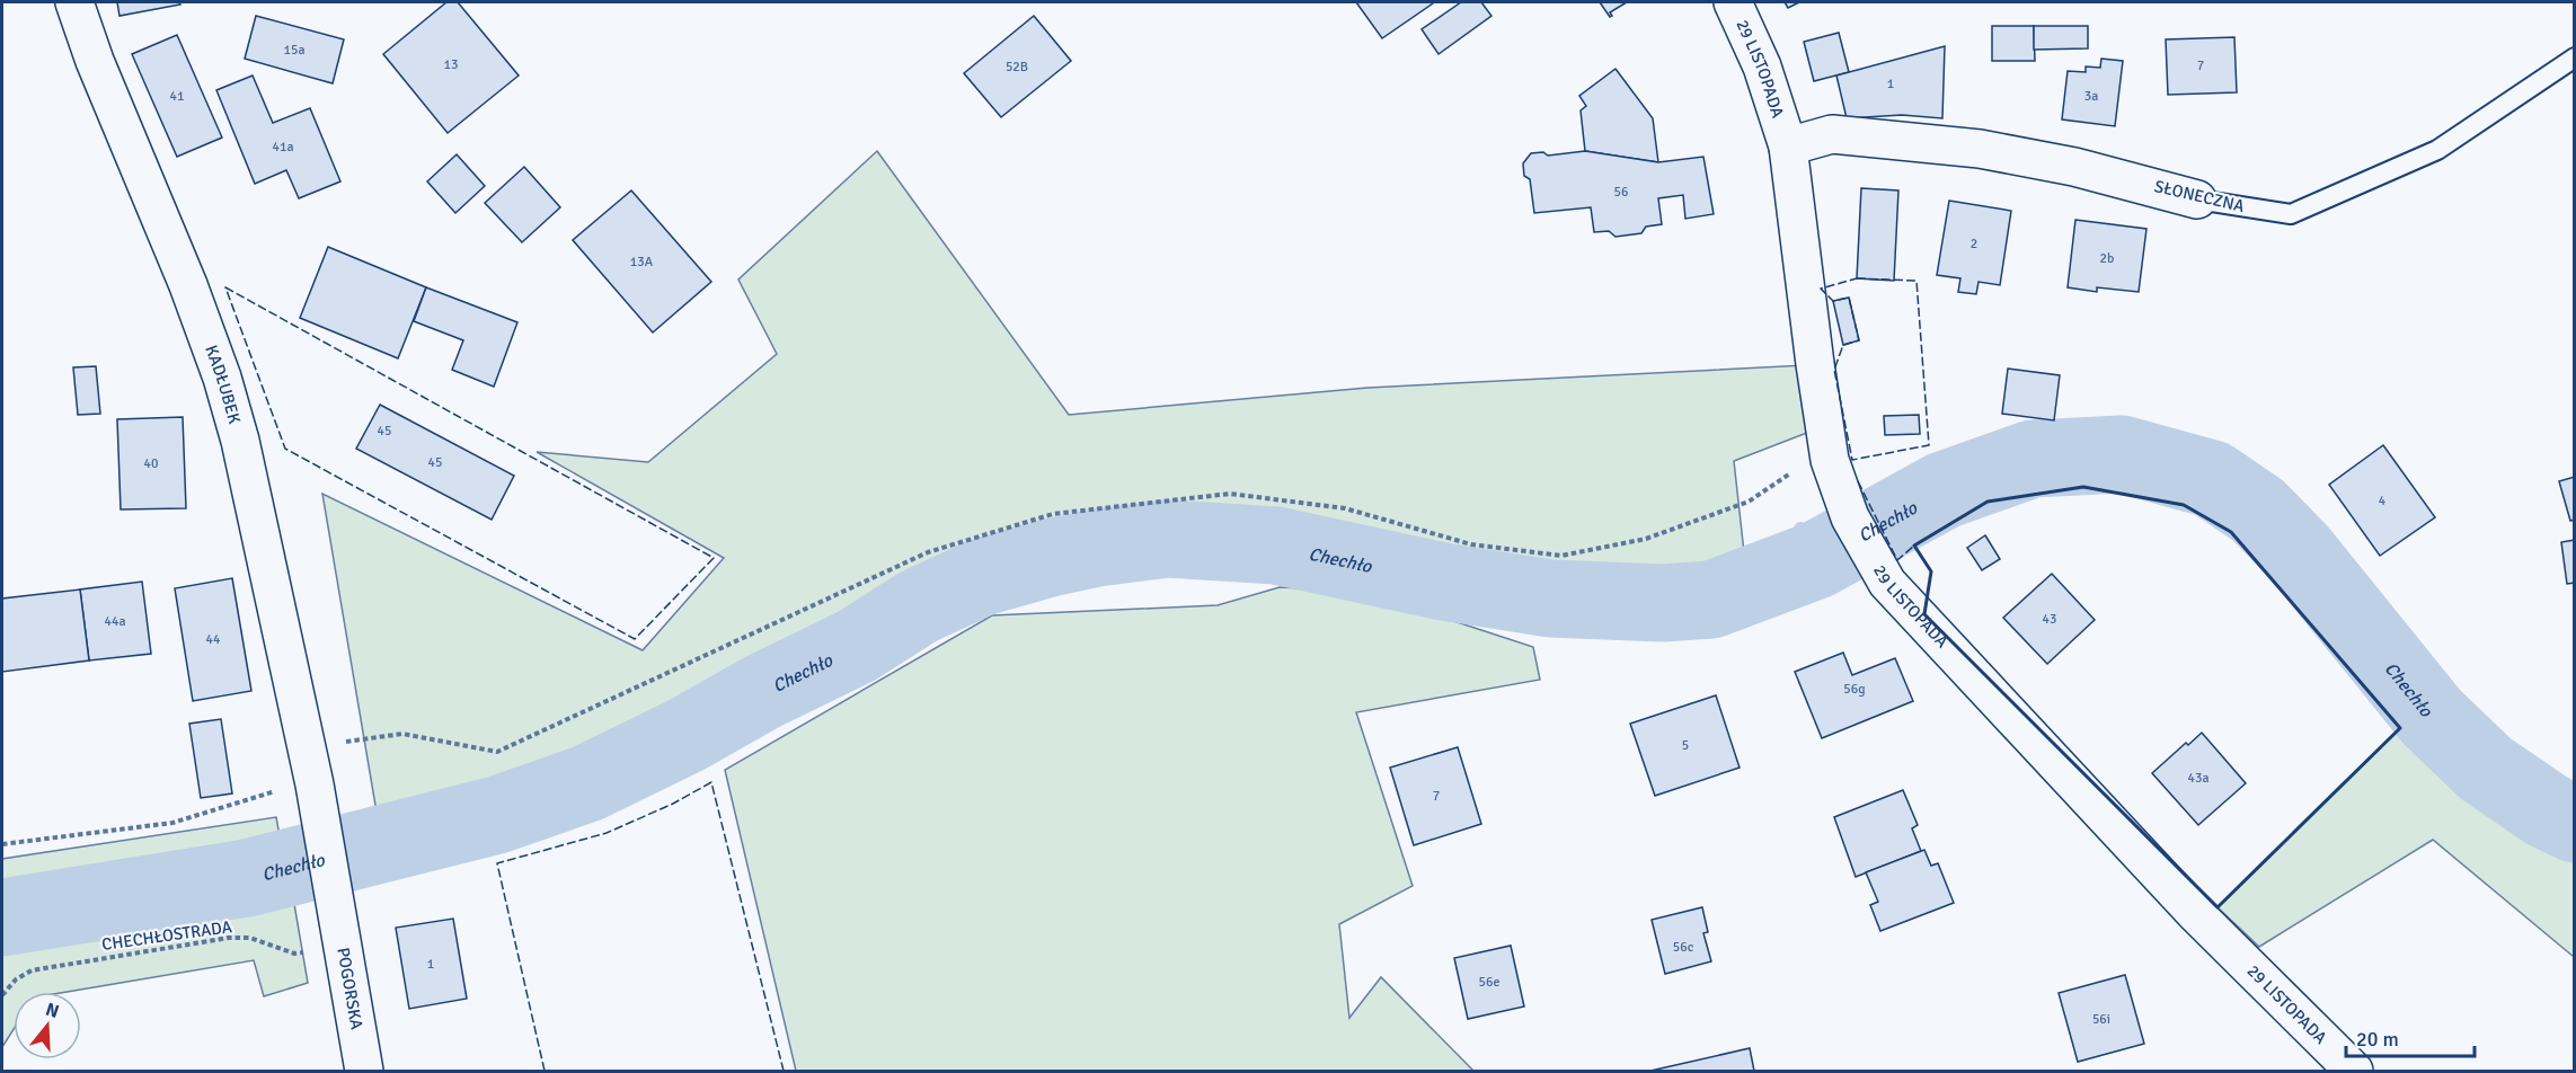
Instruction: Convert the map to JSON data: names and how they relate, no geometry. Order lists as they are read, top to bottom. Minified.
{"streets":{"street":["29 LISTOPADA","SŁONECZNA","KADŁUBEK","POGORSKA"],"path":["CHECHŁOSTRADA"]},"crossings":[["29 LISTOPADA","SŁONECZNA"],["KADŁUBEK","POGORSKA"],["CHECHŁOSTRADA","POGORSKA"]],"water":["Chechło"],"house_numbers":["15a","13","7","52B","1","41","3a","41a","56","2","2b","13A","45","45","40","4","43","44a","44","56g","5","43a","7","56c","1","56e","56i"],"scale_bar":"20 m","north":"top"}
